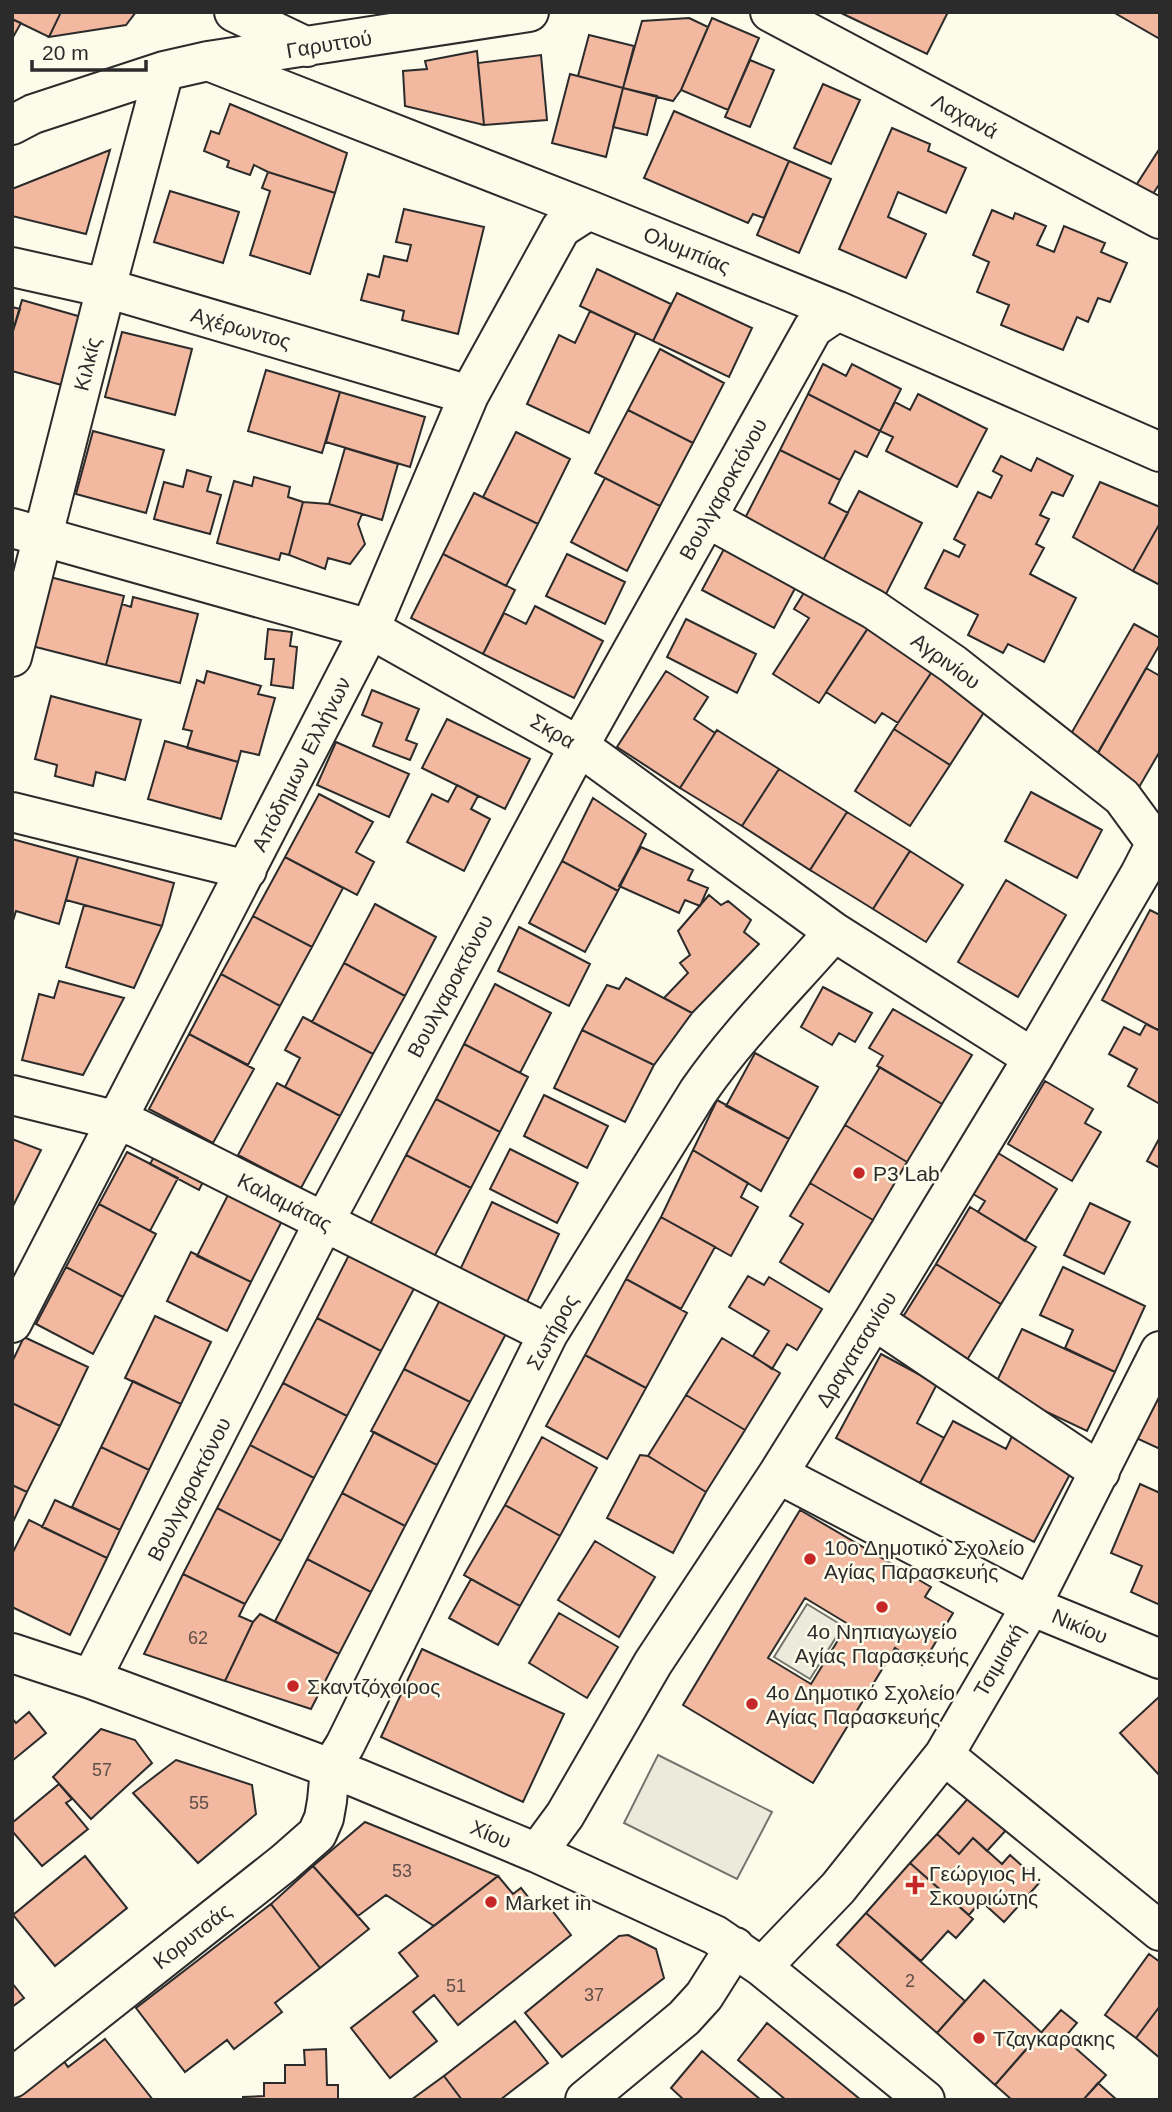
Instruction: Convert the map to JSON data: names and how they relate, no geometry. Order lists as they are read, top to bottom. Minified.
{"streets":{"street":["Γαρυττού","Λαχανά","Ολυμπίας","Αχέρωντος","Κιλκίς","Βουλγαροκτόνου","Αγρινίου","Σκρα","Απόδημων Ελλήνων","Καλαμάτας","Σωτήρος","Δραγατσανίου","Νικίου","Τσιμισκή","Χίου","Κορυτσάς"]},"crossings":[["Γαρυττού","Ολυμπίας"],["Γαρυττού","Κιλκίς"],["Ολυμπίας","Βουλγαροκτόνου"],["Ολυμπίας","Απόδημων Ελλήνων"],["Αχέρωντος","Κιλκίς"],["Αχέρωντος","Απόδημων Ελλήνων"],["Κιλκίς","Σκρα"],["Βουλγαροκτόνου","Αγρινίου"],["Βουλγαροκτόνου","Σκρα"],["Βουλγαροκτόνου","Καλαμάτας"],["Βουλγαροκτόνου","Χίου"],["Αγρινίου","Δραγατσανίου"],["Σκρα","Απόδημων Ελλήνων"],["Σκρα","Σωτήρος"],["Σκρα","Δραγατσανίου"],["Απόδημων Ελλήνων","Καλαμάτας"],["Καλαμάτας","Σωτήρος"],["Σωτήρος","Χίου"],["Σωτήρος","Κορυτσάς"],["Δραγατσανίου","Νικίου"],["Δραγατσανίου","Χίου"],["Νικίου","Τσιμισκή"],["Τσιμισκή","Χίου"],["Χίου","Κορυτσάς"]],"places":{"other":["P3 Lab","10ο Δημοτικό Σχολείο Αγίας Παρασκευής","4ο Νηπιαγωγείο Αγίας Παρασκευής","Σκαντζόχοιρος","4ο Δημοτικό Σχολείο Αγίας Παρασκευής","Market in","Τζαγκαρακης"],"health":["Γεώργιος Η. Σκουριώτης"]},"house_numbers":["62","57","55","53","2","51","37"],"scale_bar":"20 m"}
